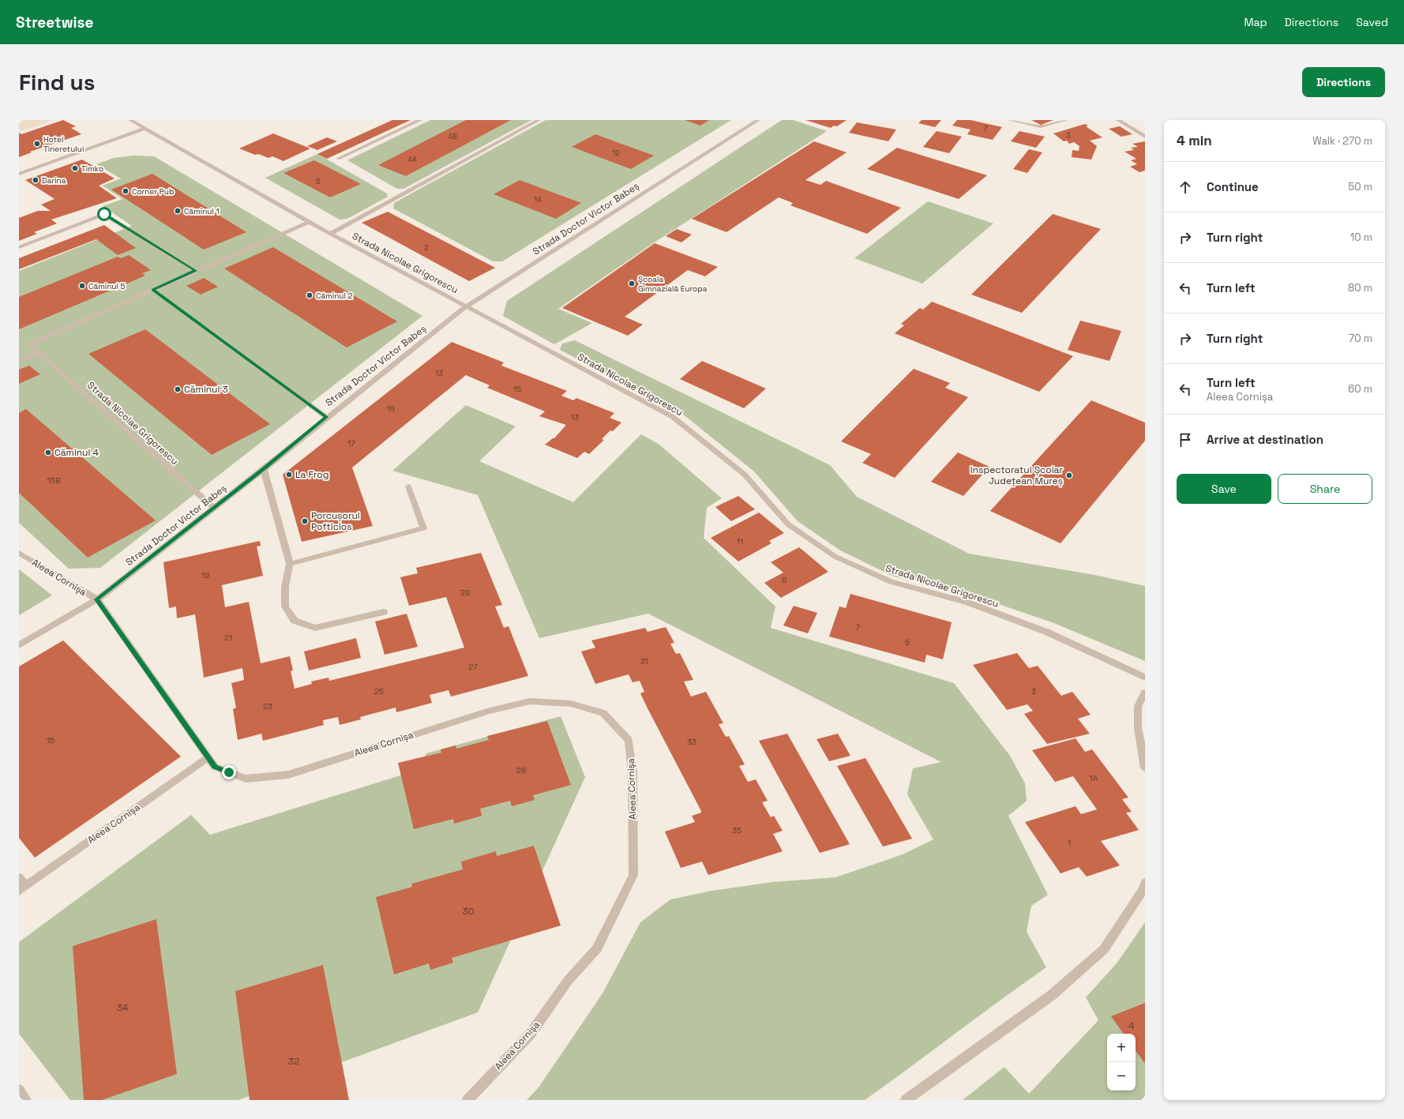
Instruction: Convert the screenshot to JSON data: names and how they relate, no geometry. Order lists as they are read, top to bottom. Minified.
{"streets":{"street":["Strada Doctor Victor Babeș","Strada Nicolae Grigorescu","Aleea Cornișa"]},"crossings":[["Strada Doctor Victor Babeș","Strada Nicolae Grigorescu"],["Strada Doctor Victor Babeș","Aleea Cornișa"]],"places":["Hotel Tineretului","Timko","Darina","Corner Pub","Căminul 1","Școala Gimnazială Europa","Căminul 5","Căminul 2","Căminul 3","Căminul 4","La Frog","Inspectoratul Școlar Județean Mureș","Porcușorul Pofticios"],"house_numbers":["7","3","4B","12","4A","6","14","2","13","15","15","13","17","15B","11","19","9","29","7","21","5","31","27","25","3","23","15","33","28","1A","35","1","30","34","4","32"],"page":{"header":"Streetwise","nav":["Map","Directions","Saved"],"buttons":["Directions",["Save","Share"]],"title":"Find us","heading":["4 min","Walk · 270 m"],"list":[["Continue","50 m"],["Turn right","10 m"],["Turn left","80 m"],["Turn right","70 m"],["Turn left","Aleea Cornișa","60 m"],"Arrive at destination"],"map_buttons":["+","−"]}}
